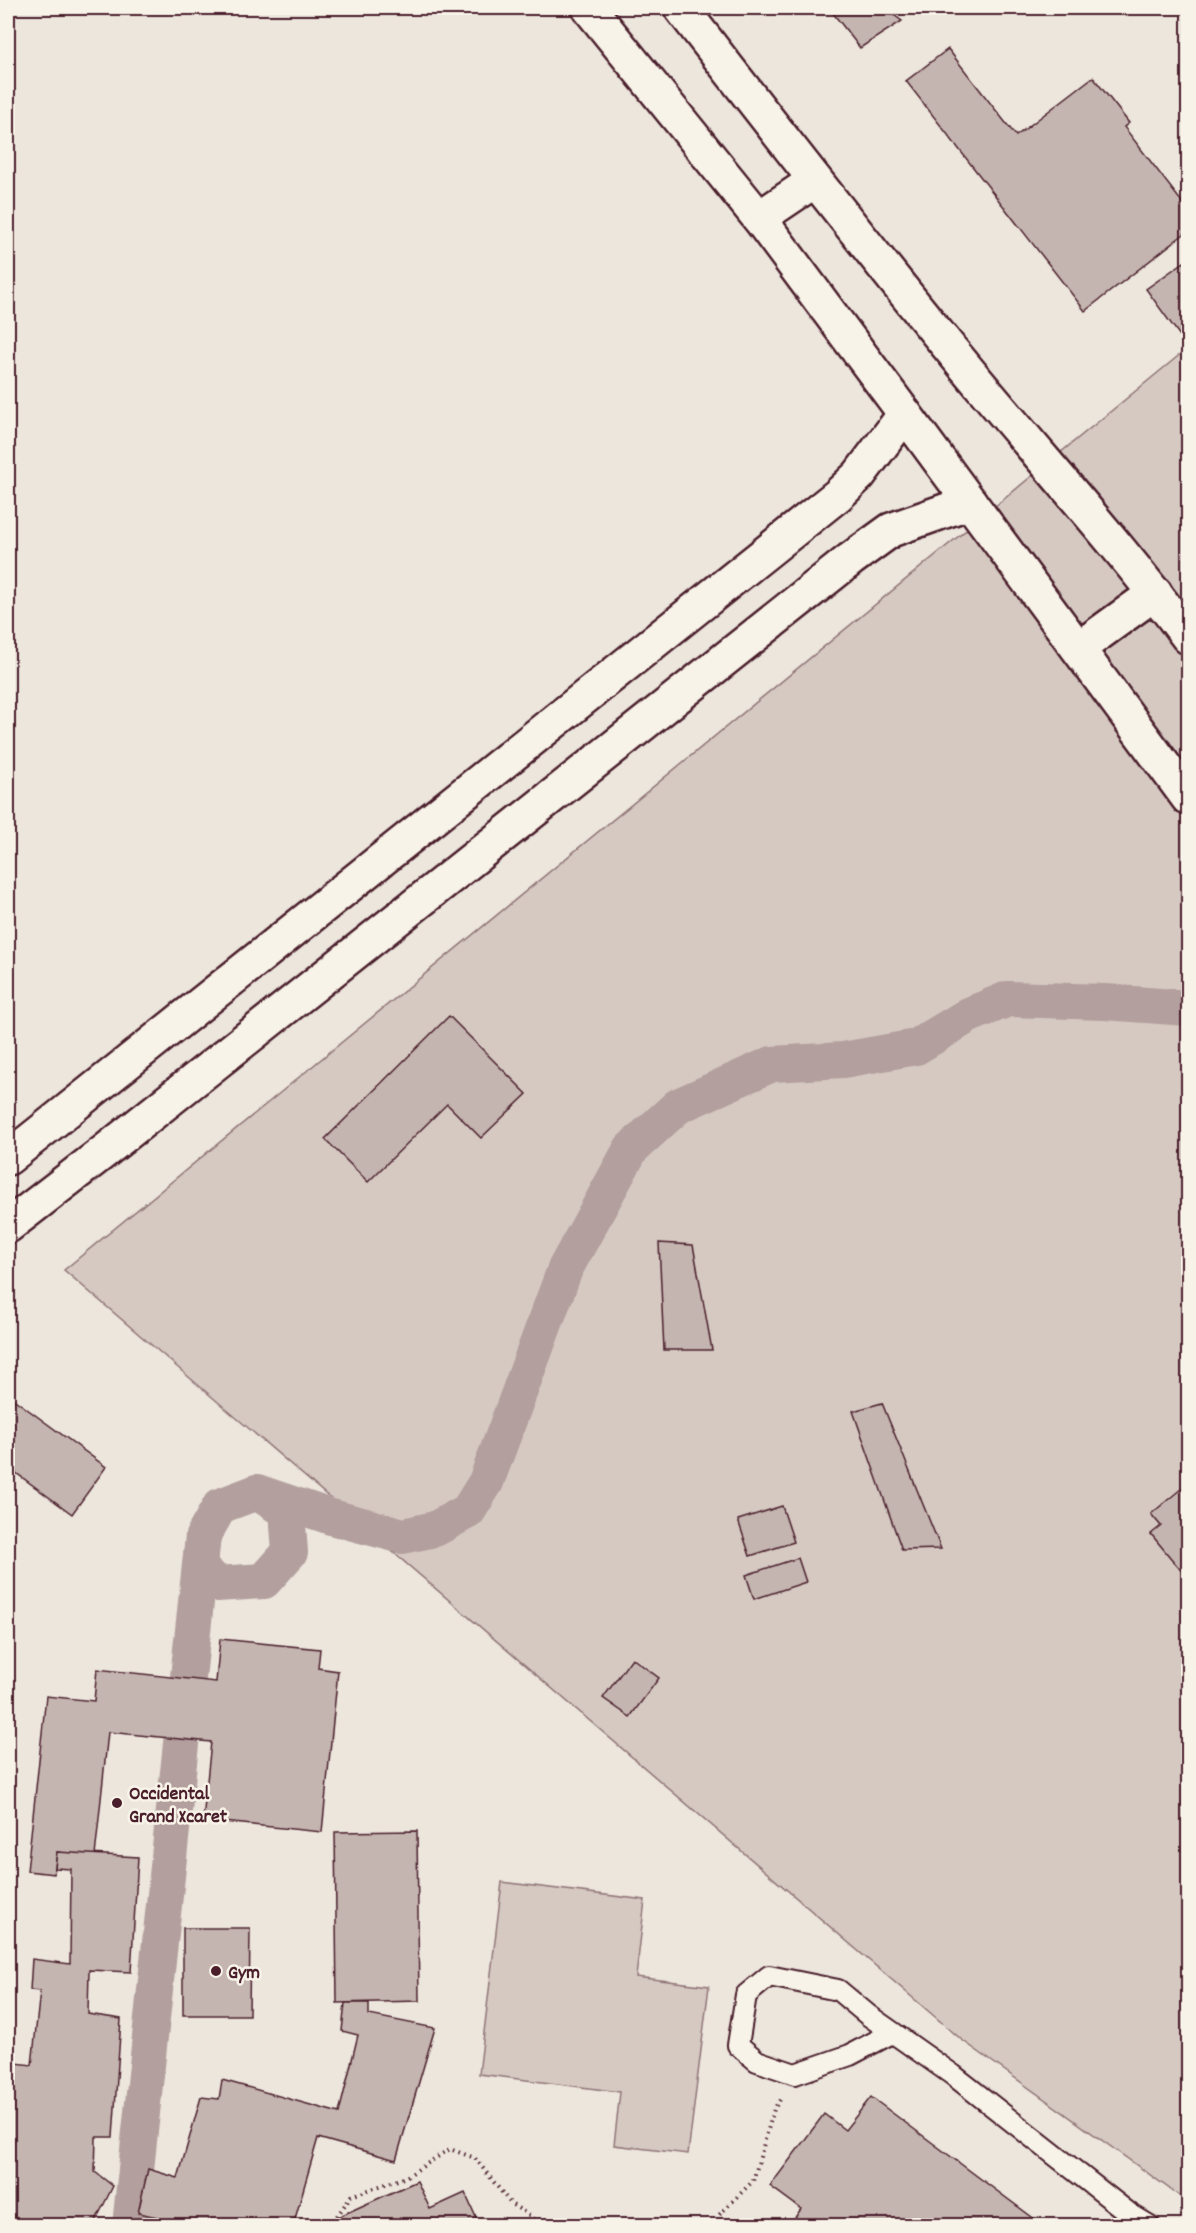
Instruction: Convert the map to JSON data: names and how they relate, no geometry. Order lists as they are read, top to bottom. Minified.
{"places":["Occidental Grand Xcaret","Gym"]}
